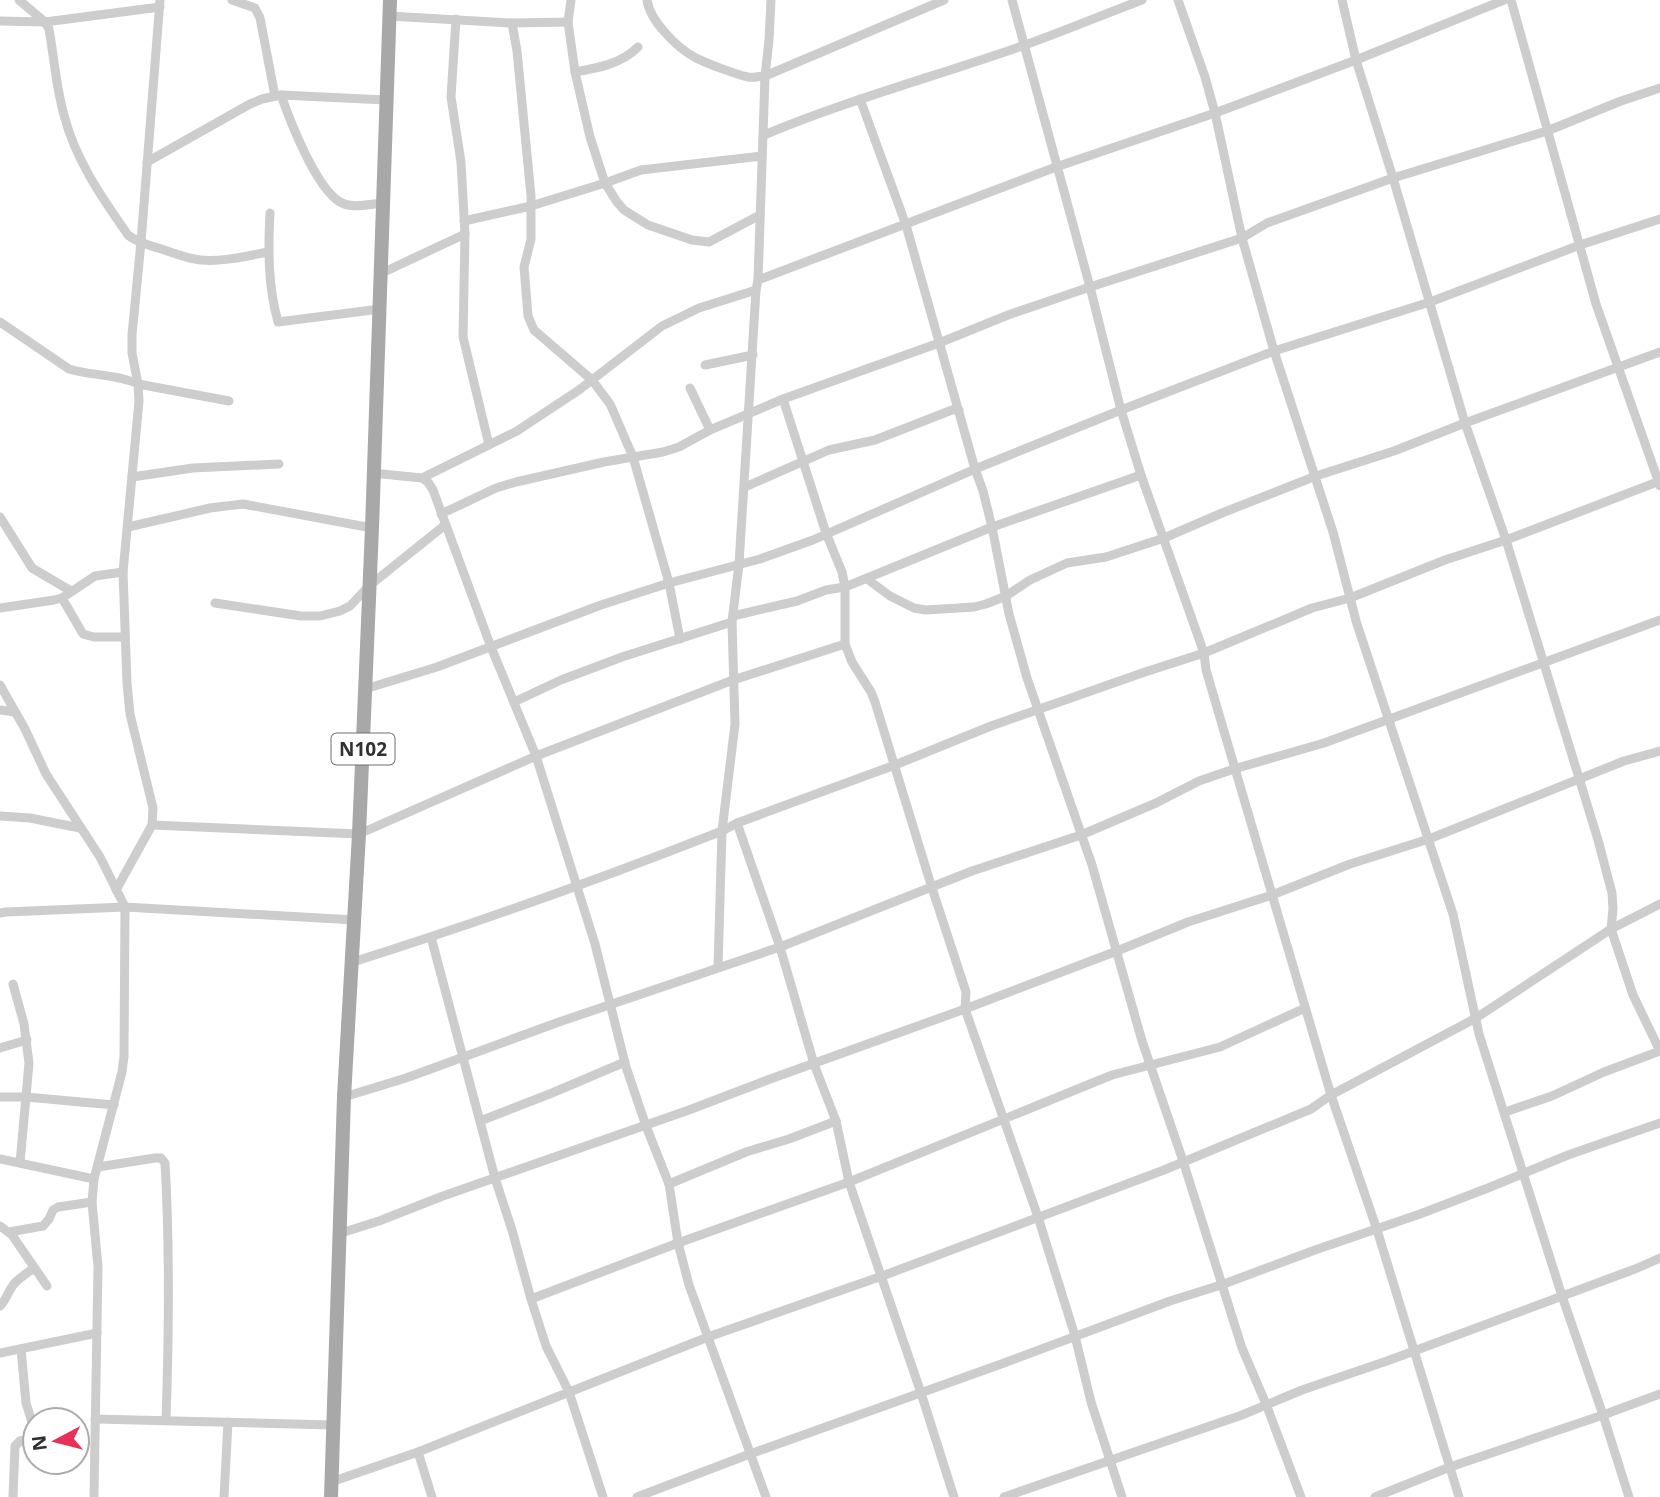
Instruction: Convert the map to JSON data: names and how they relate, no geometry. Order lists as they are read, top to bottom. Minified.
{"streets":{"main road":["N102"]},"north":"left"}
